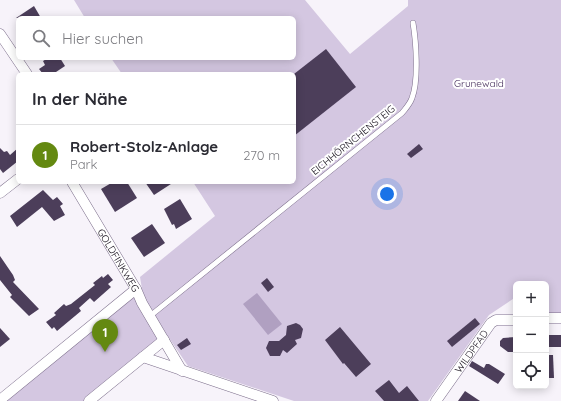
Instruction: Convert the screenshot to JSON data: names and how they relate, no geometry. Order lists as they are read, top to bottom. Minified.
{"streets":{"street":["GOLDFINKWEG","WILDPFAD"],"lane":["EICHHÖRNCHENSTEIG"]},"crossings":[["EICHHÖRNCHENSTEIG","GOLDFINKWEG"]],"parks":["Grunewald"],"page":{"search":"Hier suchen","heading":"In der Nähe","list":[{"mark":"1","name":"Robert-Stolz-Anlage","note":"Park","value":"270 m"}],"map_buttons":["+","−"],"pins":"1"}}
